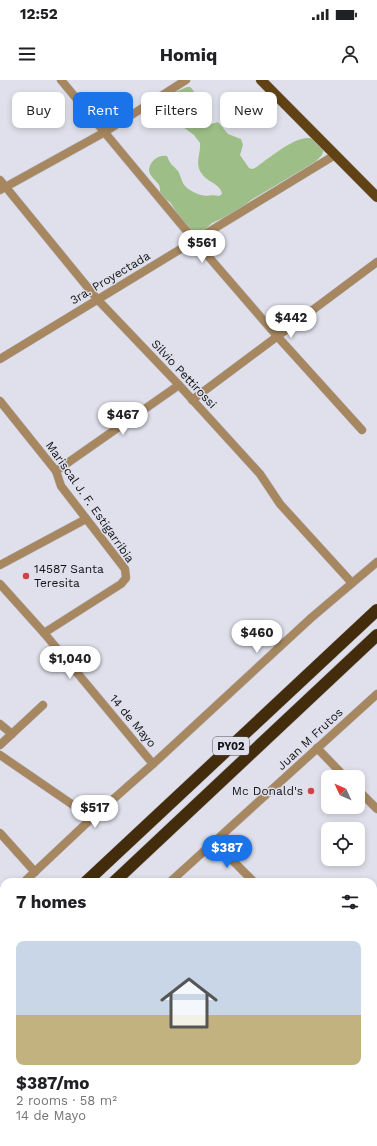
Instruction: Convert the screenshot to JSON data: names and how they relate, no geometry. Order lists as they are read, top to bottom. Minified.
{"streets":{"highway":["PY02"],"street":["3ra. Proyectada","Silvio Pettirossi","Mariscal J. F. Estigarribia","14 de Mayo","Juan M Frutos"]},"crossings":[["3ra. Proyectada","Silvio Pettirossi"],["Mariscal J. F. Estigarribia","14 de Mayo"]],"places":["14587 Santa Teresita","Mc Donald's"],"north":"top left","page":{"status":"12:52","header":"Homiq","chip":["Buy","Rent","Filters","New"],"price":["$561","$442","$467","$460","$1,040","$517","$387"],"heading":"7 homes","list":[{"name":"$387/mo","note":"2 rooms · 58 m² · 14 de Mayo"}]}}
